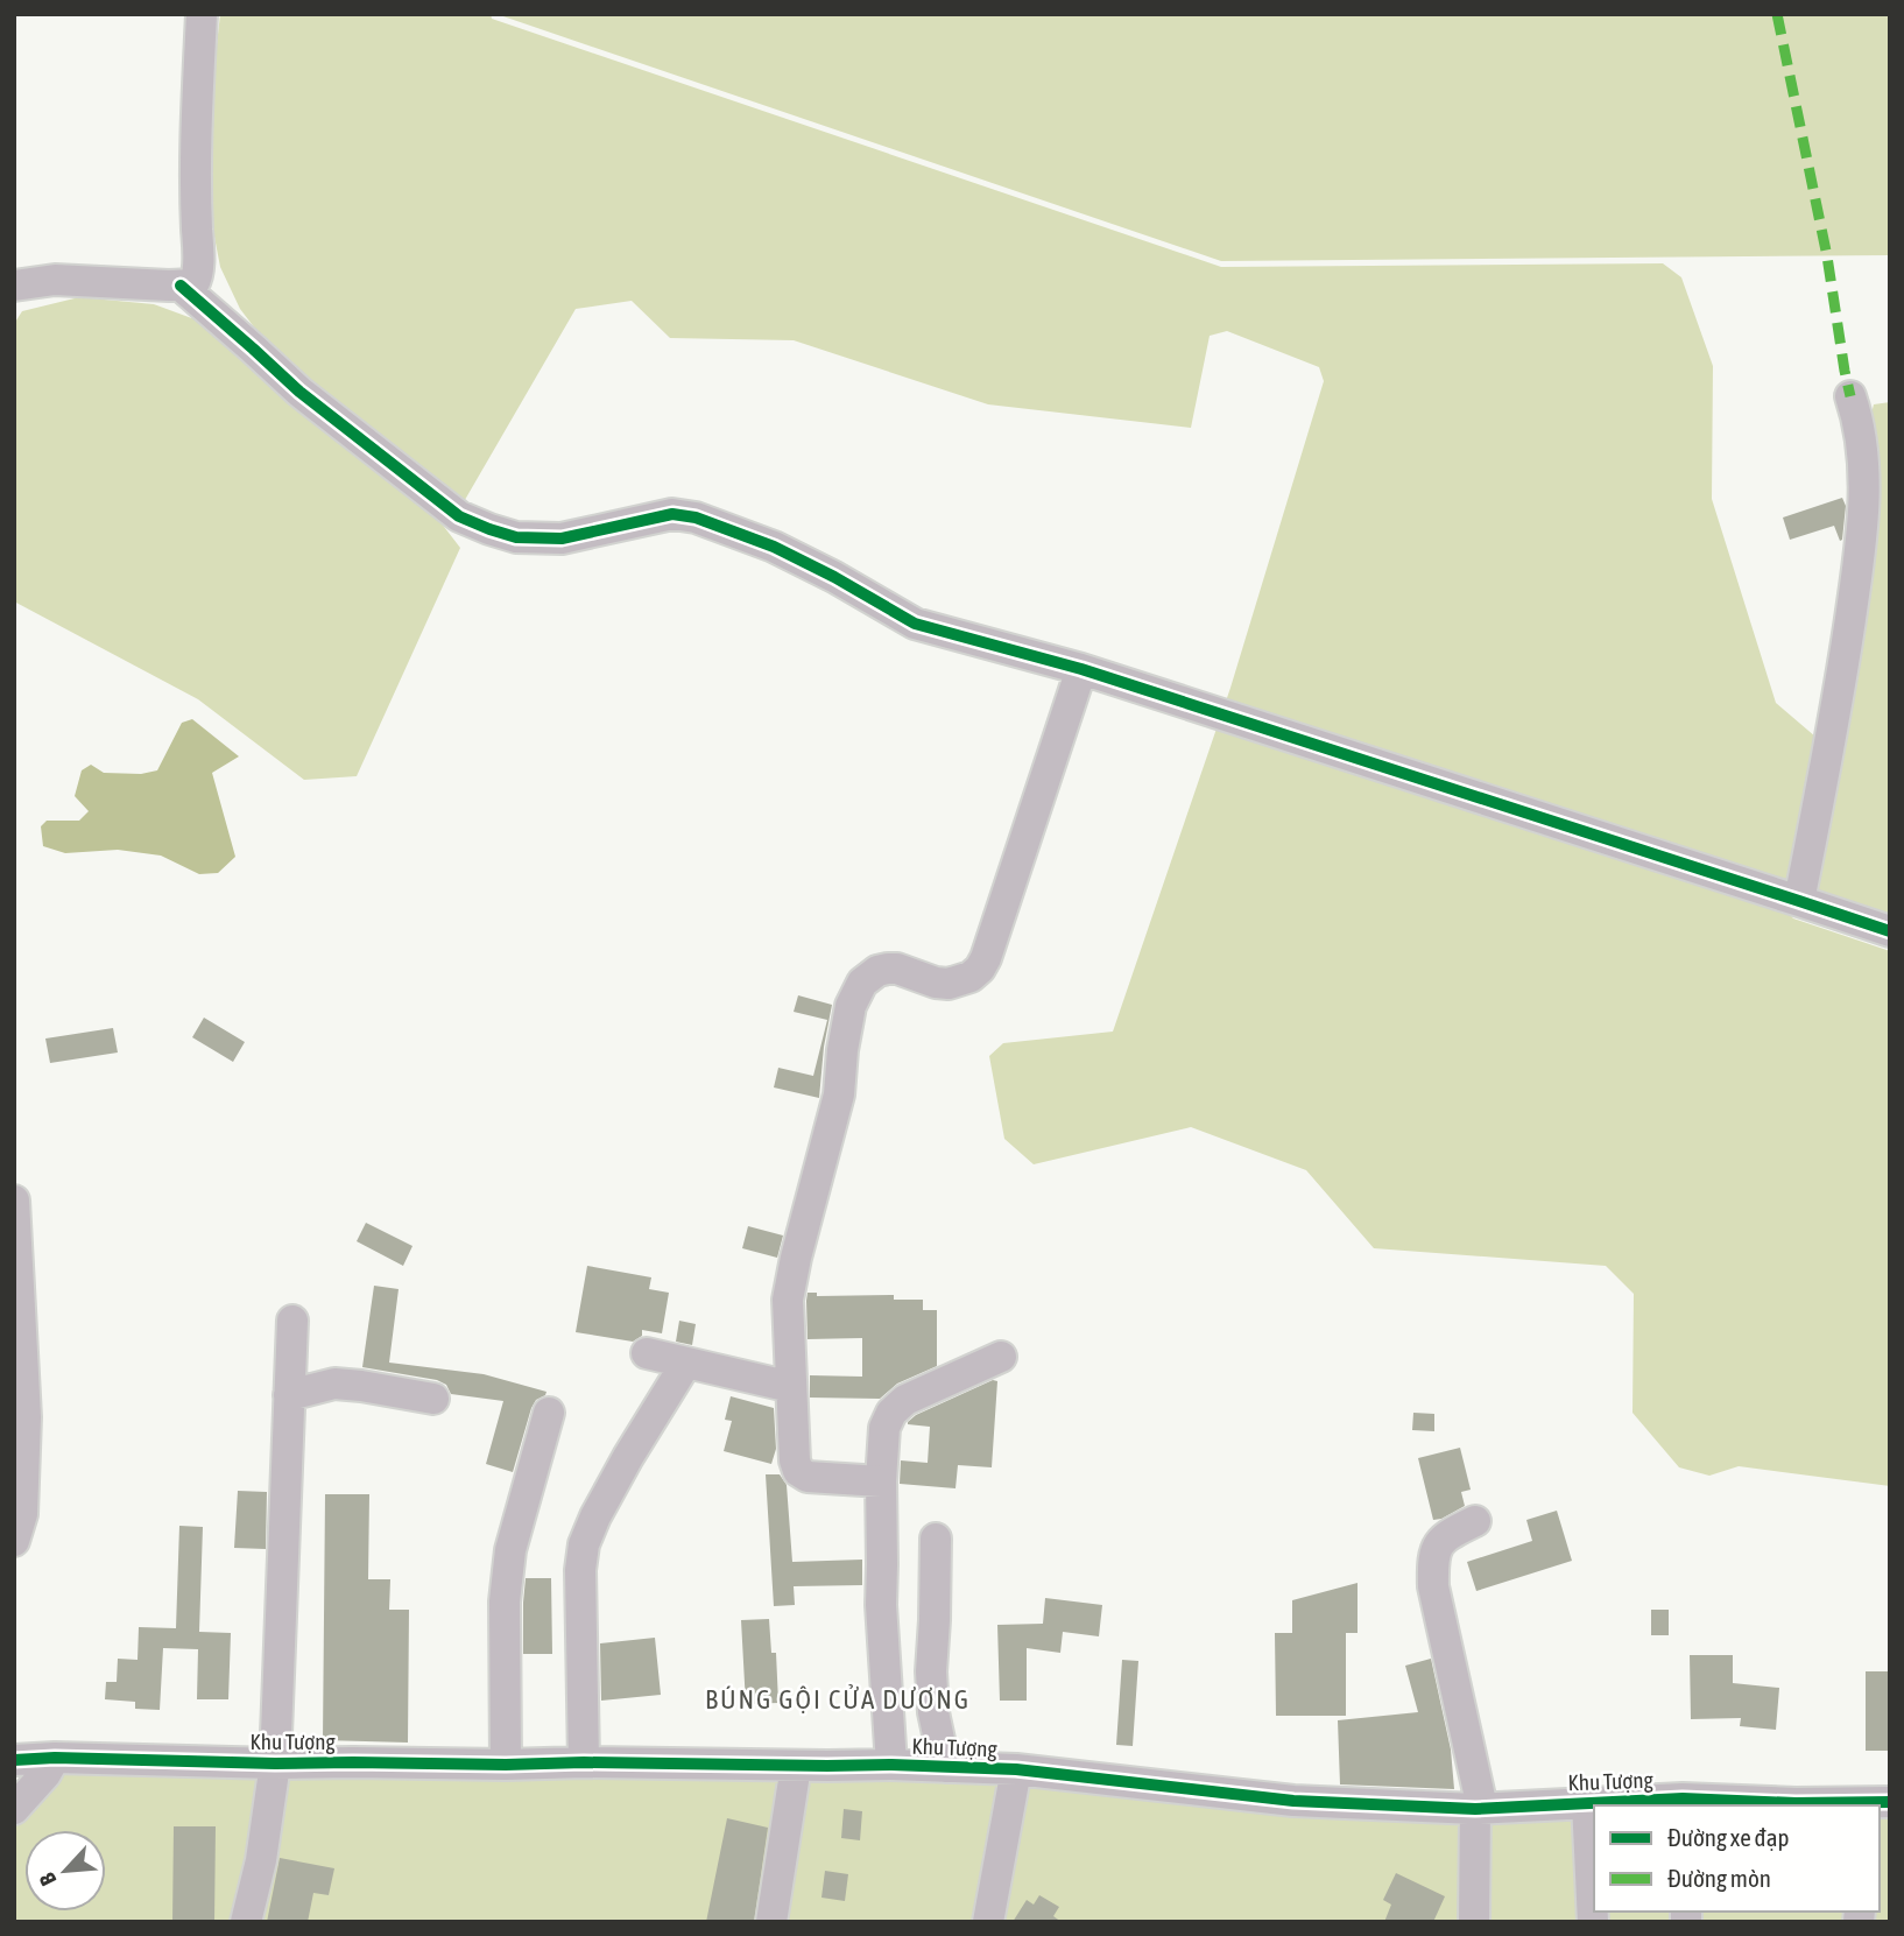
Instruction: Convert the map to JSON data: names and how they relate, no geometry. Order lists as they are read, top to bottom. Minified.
{"streets":{"street":["Khu Tượng"]},"districts":["BÚNG GỘI CỬA DƯƠNG"],"legend":["Đường xe đạp","Đường mòn"],"north":"bottom left"}
